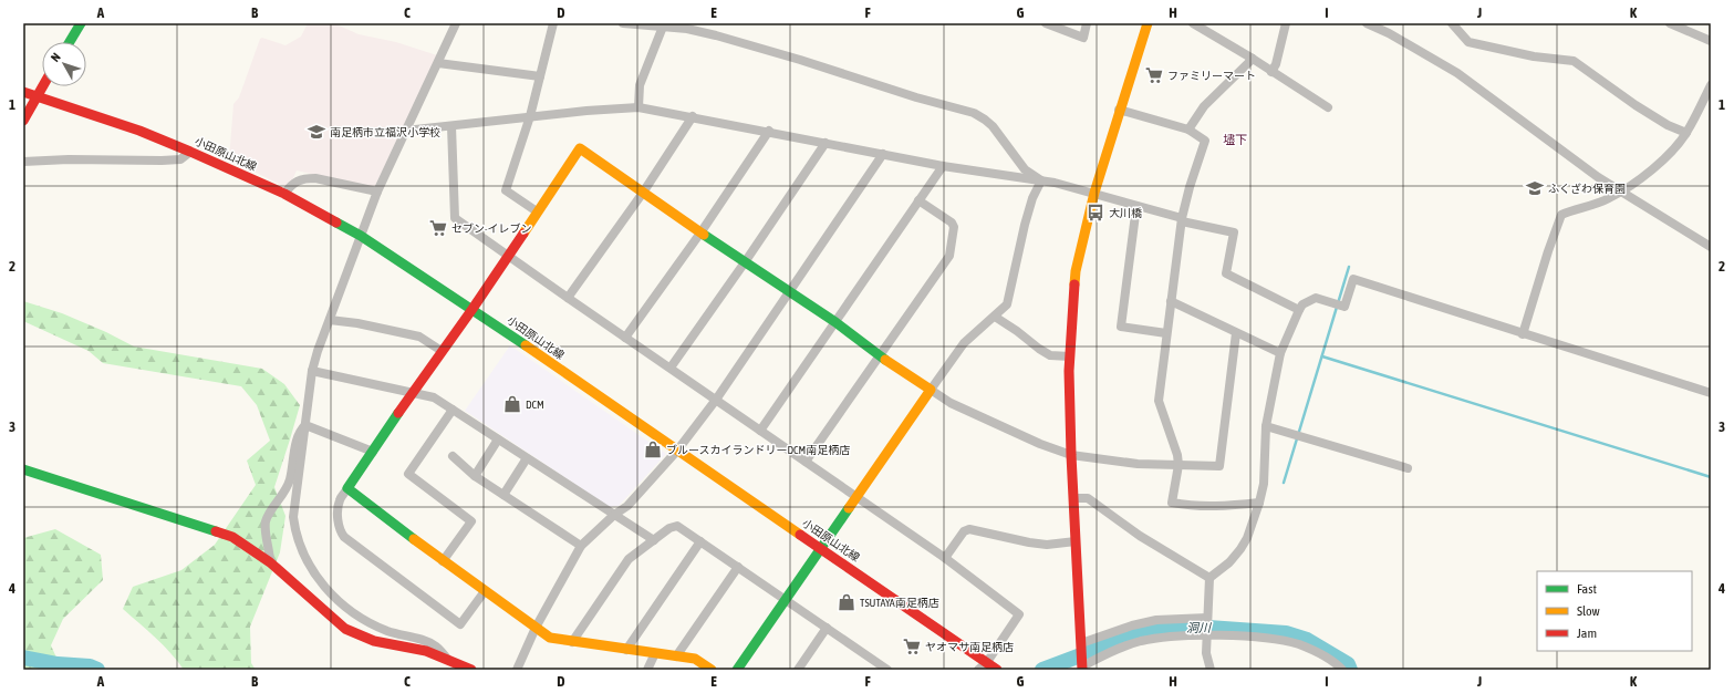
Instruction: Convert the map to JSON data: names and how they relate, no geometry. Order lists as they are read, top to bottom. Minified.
{"streets":{"street":["小田原山北線"]},"districts":["壗下"],"water":["洞川"],"places":{"supermarket":["ファミリーマート","セブン-イレブン","ヤオマサ南足柄店"],"school or university":["南足柄市立福沢小学校","ふくざわ保育園"],"bus stop":["大川橋"],"shop":["DCM","ブルースカイランドリーDCM南足柄店","TSUTAYA南足柄店"]},"legend":["Fast","Slow","Jam"],"north":"top left","grid":{"columns":["A","B","C","D","E","F","G","H","I","J","K"],"rows":["1","2","3","4"]}}
